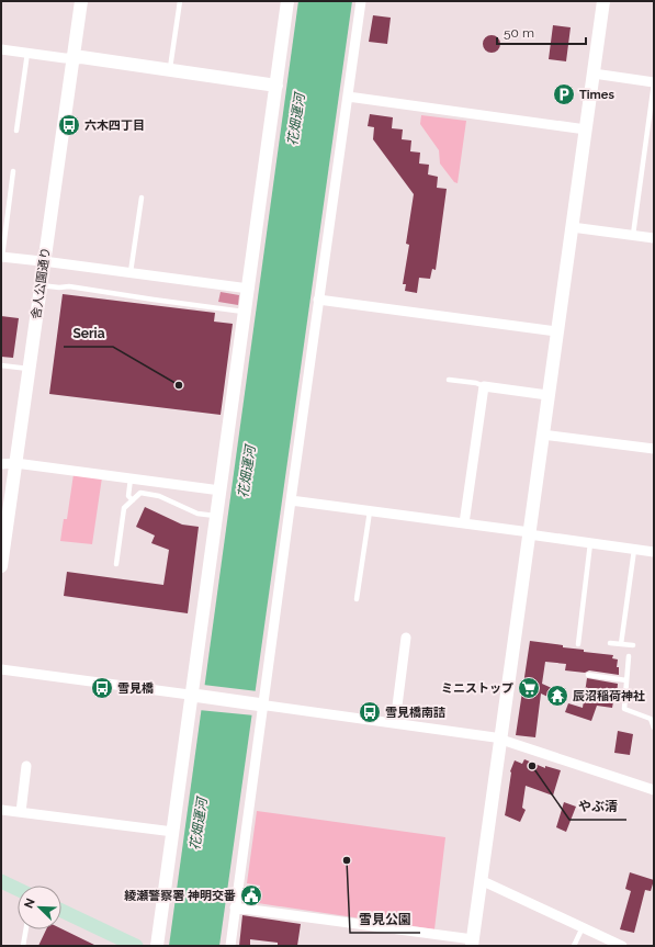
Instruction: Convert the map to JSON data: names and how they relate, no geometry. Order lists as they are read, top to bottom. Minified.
{"streets":{"street":["舎人公園通り"]},"water":["花畑運河"],"places":{"parking":["Times"],"bus stop":["六木四丁目","雪見橋","雪見橋南詰"],"other":["Seria","やぶ清","雪見公園"],"supermarket":["ミニストップ"],"temple":["辰沼稲荷神社"],"public building":["綾瀬警察署 神明交番"]},"scale_bar":"50 m","north":"top left"}
